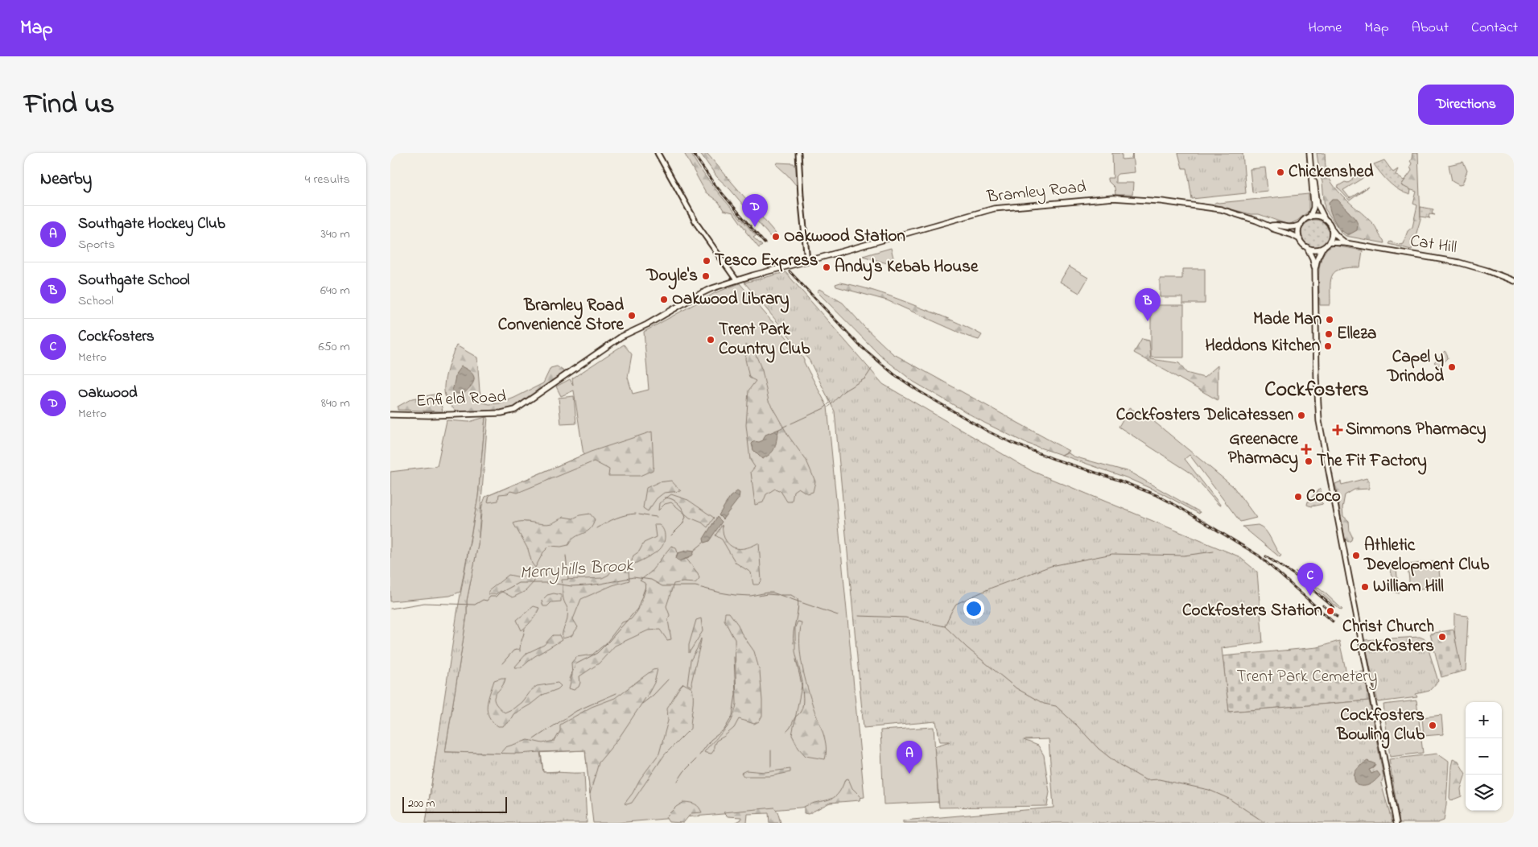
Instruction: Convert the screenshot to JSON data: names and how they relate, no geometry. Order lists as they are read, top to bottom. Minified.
{"streets":{"main road":["Bramley Road","Cat Hill","Enfield Road"]},"crossings":[["Bramley Road","Cat Hill"],["Bramley Road","Enfield Road"]],"districts":["Cockfosters"],"water":["Merryhills Brook"],"parks":["Trent Park Cemetery"],"places":{"other":["Chickenshed","Oakwood Station","Tesco Express","Andy's Kebab House","Doyle's","Oakwood Library","Bramley Road Convenience Store","Made Man","Elleza","Trent Park Country Club","Heddons Kitchen","Capel y Drindod","Cockfosters Delicatessen","The Fit Factory","Coco","Athletic Development Club","William Hill","Cockfosters Station","Christ Church Cockfosters","Cockfosters Bowling Club"],"health":["Simmons Pharmacy","Greenacre Pharmacy"]},"scale_bar":"200 m","page":{"header":"Map","nav":["Home","Map","About","Contact"],"title":"Find us","buttons":"Directions","heading":["Nearby","4 results"],"pins":["D","B","C","A"],"list":[{"mark":"A","name":"Southgate Hockey Club","note":"Sports","value":"340 m"},{"mark":"B","name":"Southgate School","note":"School","value":"640 m"},{"mark":"C","name":"Cockfosters","note":"Metro","value":"650 m"},{"mark":"D","name":"Oakwood","note":"Metro","value":"840 m"}],"map_buttons":["+","−"],"scale":"200 m"}}
